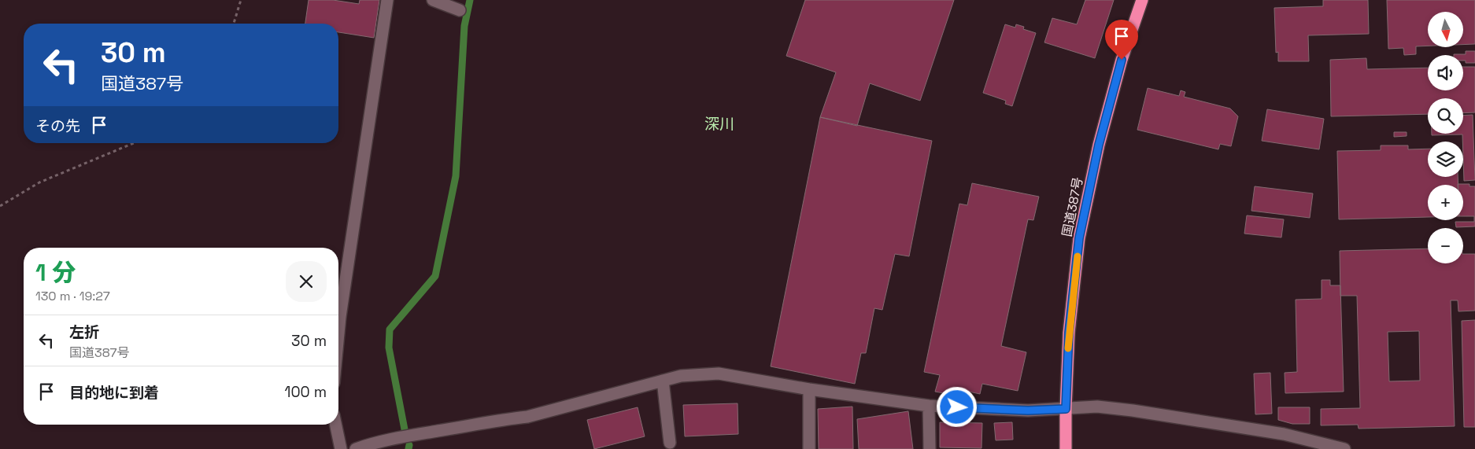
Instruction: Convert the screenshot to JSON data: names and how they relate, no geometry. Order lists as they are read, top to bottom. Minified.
{"streets":{"highway":["国道387号"]},"districts":["深川"],"north":"bottom","page":{"map_buttons":["+","−"],"turn":["30 m","国道387号"],"then":"その先","heading":["1 分","130 m · 19:27"],"list":[{"name":"左折","note":"国道387号","value":"30 m"},{"name":"目的地に到着","value":"100 m"}]}}
